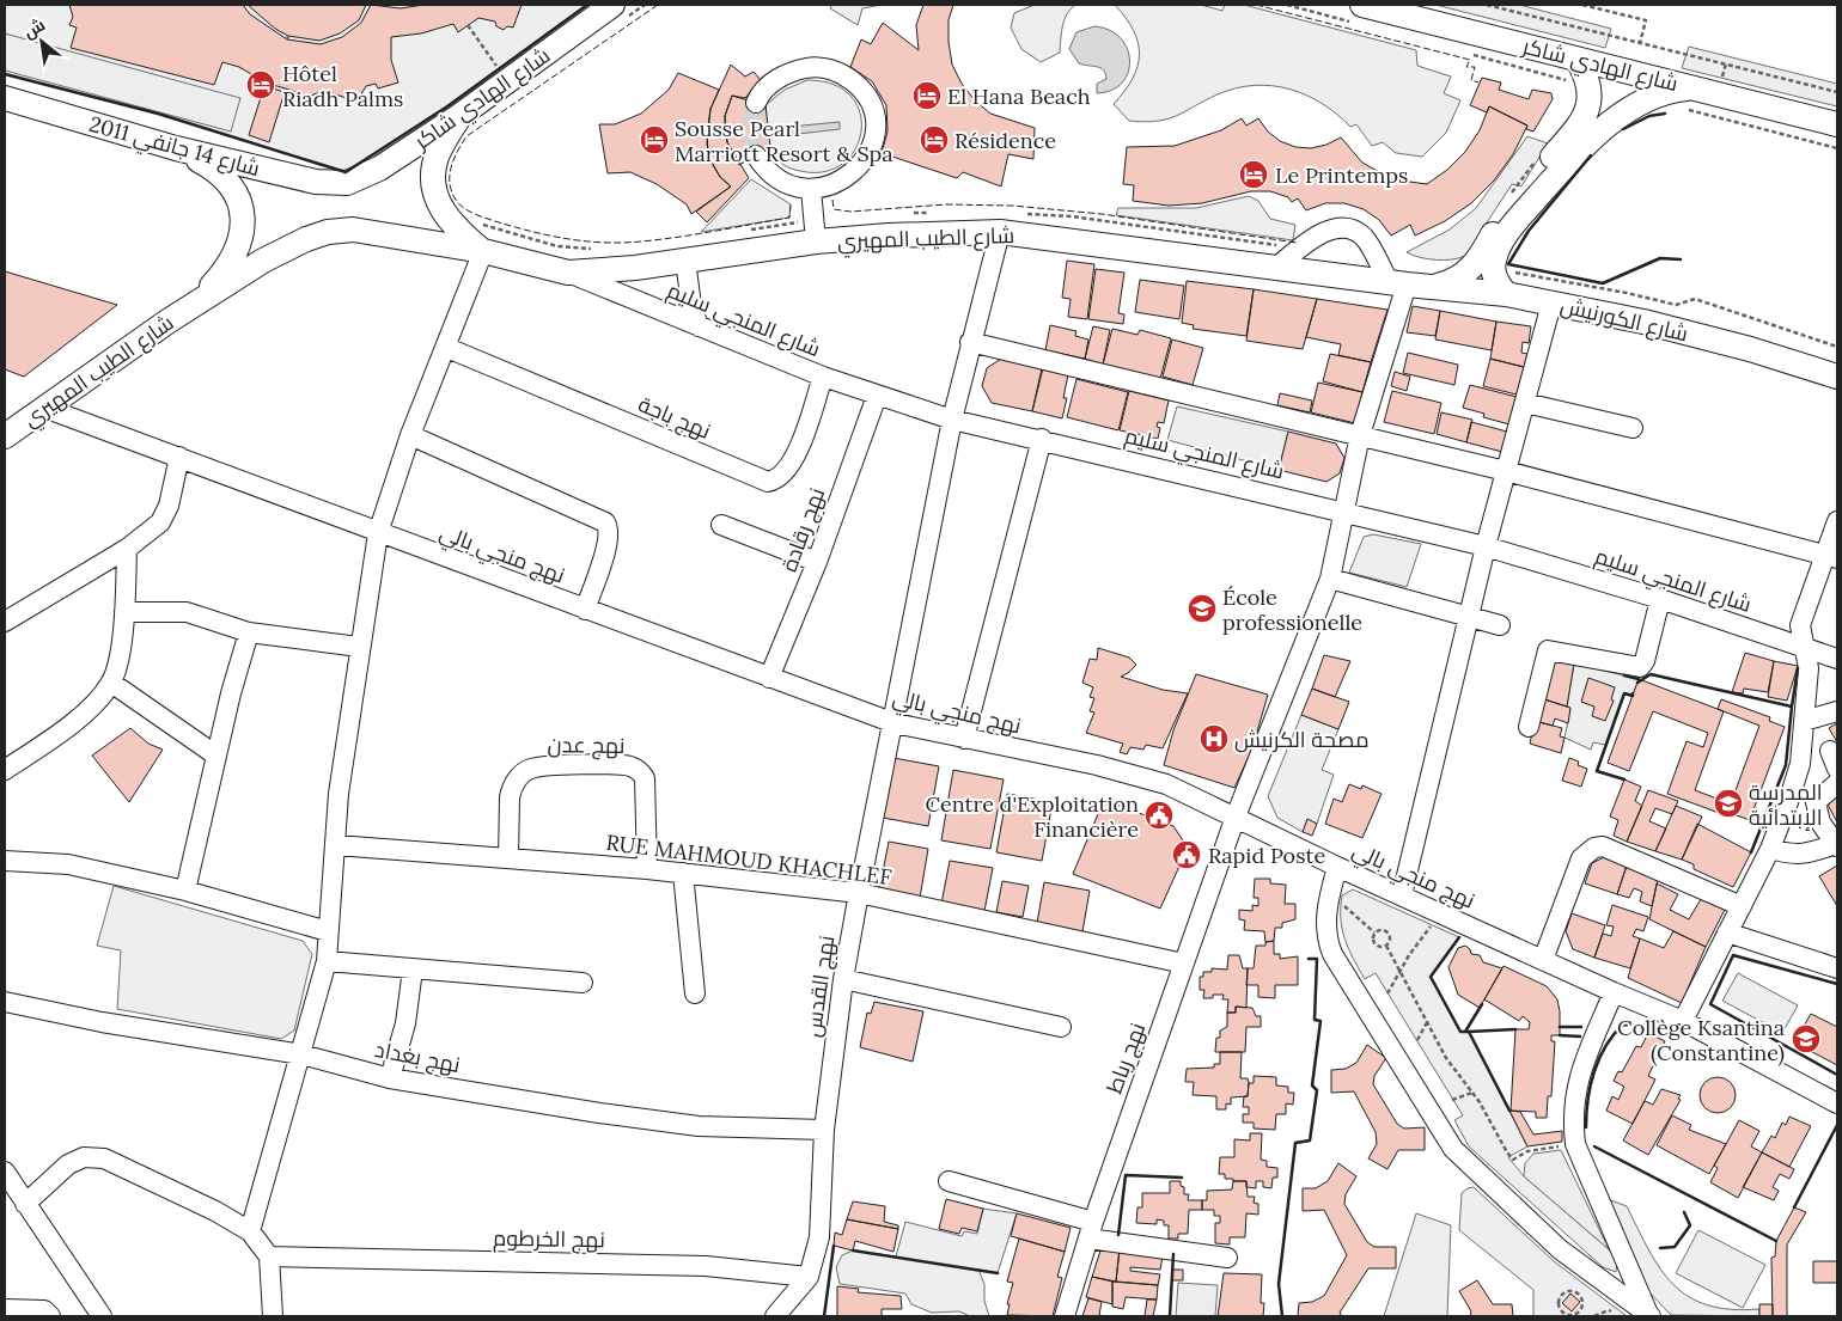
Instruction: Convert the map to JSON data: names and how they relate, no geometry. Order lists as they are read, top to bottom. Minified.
{"streets":{"main road":["شارع الهادي شاكر","شارع 14 جانفي 2011","شارع الطيب المهيري","شارع الكورنيش"],"street":["شارع المنجي سليم","نهج باجة","نهج رقادة","نهج منجي بالي","نهج عدن","RUE MAHMOUD KHACHLEF","نهج القدس","نهج بغداد","نهج رباط","نهج الخرطوم"]},"crossings":[["شارع الهادي شاكر","شارع 14 جانفي 2011"],["شارع الطيب المهيري","شارع المنجي سليم"],["شارع الطيب المهيري","شارع الكورنيش"],["شارع الطيب المهيري","نهج منجي بالي"],["شارع الطيب المهيري","نهج القدس"],["شارع الطيب المهيري","نهج رباط"],["شارع المنجي سليم","نهج باجة"],["شارع المنجي سليم","نهج رقادة"],["شارع المنجي سليم","نهج القدس"],["شارع المنجي سليم","نهج رباط"],["شارع الكورنيش","نهج رباط"],["نهج رقادة","نهج منجي بالي"],["نهج منجي بالي","نهج القدس"],["نهج منجي بالي","نهج رباط"],["نهج عدن","RUE MAHMOUD KHACHLEF"],["RUE MAHMOUD KHACHLEF","نهج القدس"],["RUE MAHMOUD KHACHLEF","نهج رباط"],["نهج القدس","نهج بغداد"],["نهج القدس","نهج الخرطوم"]],"places":{"hotel":["Hôtel Riadh Palms","El Hana Beach","Sousse Pearl Marriott Resort & Spa","Résidence","Le Printemps"],"school or university":["École professionelle","المدرسة الإبتدائية","Collège Ksantina (Constantine)"],"hospital":["مصحة الكرنيش"],"public building":["Centre d'Exploitation Financière","Rapid Poste"]},"north":"top left"}
